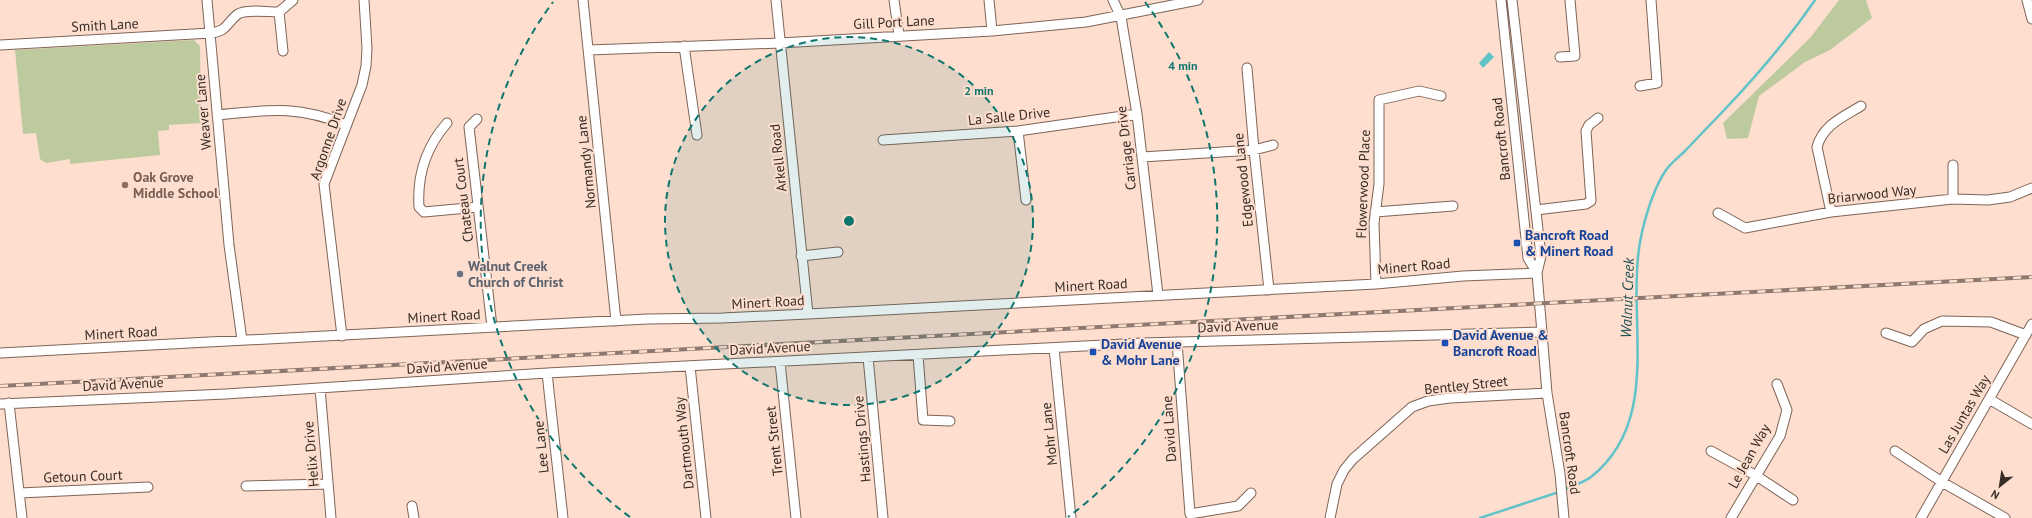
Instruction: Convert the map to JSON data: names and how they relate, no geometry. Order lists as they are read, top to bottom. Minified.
{"streets":{"street":["Gill Port Lane","Smith Lane","Weaver Lane","La Salle Drive","Argonne Drive","Bancroft Road","Carriage Drive","Arkell Road","Normandy Lane","Edgewood Lane","Flowerwood Place","Briarwood Way","Chateau Court","Minert Road","David Avenue","Bentley Street","Las Juntas Way","David Lane","Mohr Lane","Hastings Drive","Trent Street","Dartmouth Way","Lee Lane","Helix Drive","Le Jean Way","Getoun Court"]},"crossings":[["Gill Port Lane","Carriage Drive"],["Gill Port Lane","Arkell Road"],["Gill Port Lane","Normandy Lane"],["Smith Lane","Weaver Lane"],["Weaver Lane","Minert Road"],["La Salle Drive","Carriage Drive"],["Argonne Drive","Minert Road"],["Bancroft Road","Minert Road"],["Bancroft Road","David Avenue"],["Bancroft Road","Bentley Street"],["Carriage Drive","Minert Road"],["Arkell Road","Minert Road"],["Normandy Lane","Minert Road"],["Edgewood Lane","Minert Road"],["Flowerwood Place","Minert Road"],["Chateau Court","Minert Road"],["David Avenue","David Lane"],["David Avenue","Mohr Lane"],["David Avenue","Hastings Drive"],["David Avenue","Trent Street"],["David Avenue","Dartmouth Way"],["David Avenue","Lee Lane"],["David Avenue","Helix Drive"]],"water":["Walnut Creek"],"places":{"other":["Oak Grove Middle School","Walnut Creek Church of Christ"],"transit":["Bancroft Road & Minert Road","David Avenue & Bancroft Road","David Avenue & Mohr Lane"]},"north":"bottom left","rings":["4 min","2 min"]}
